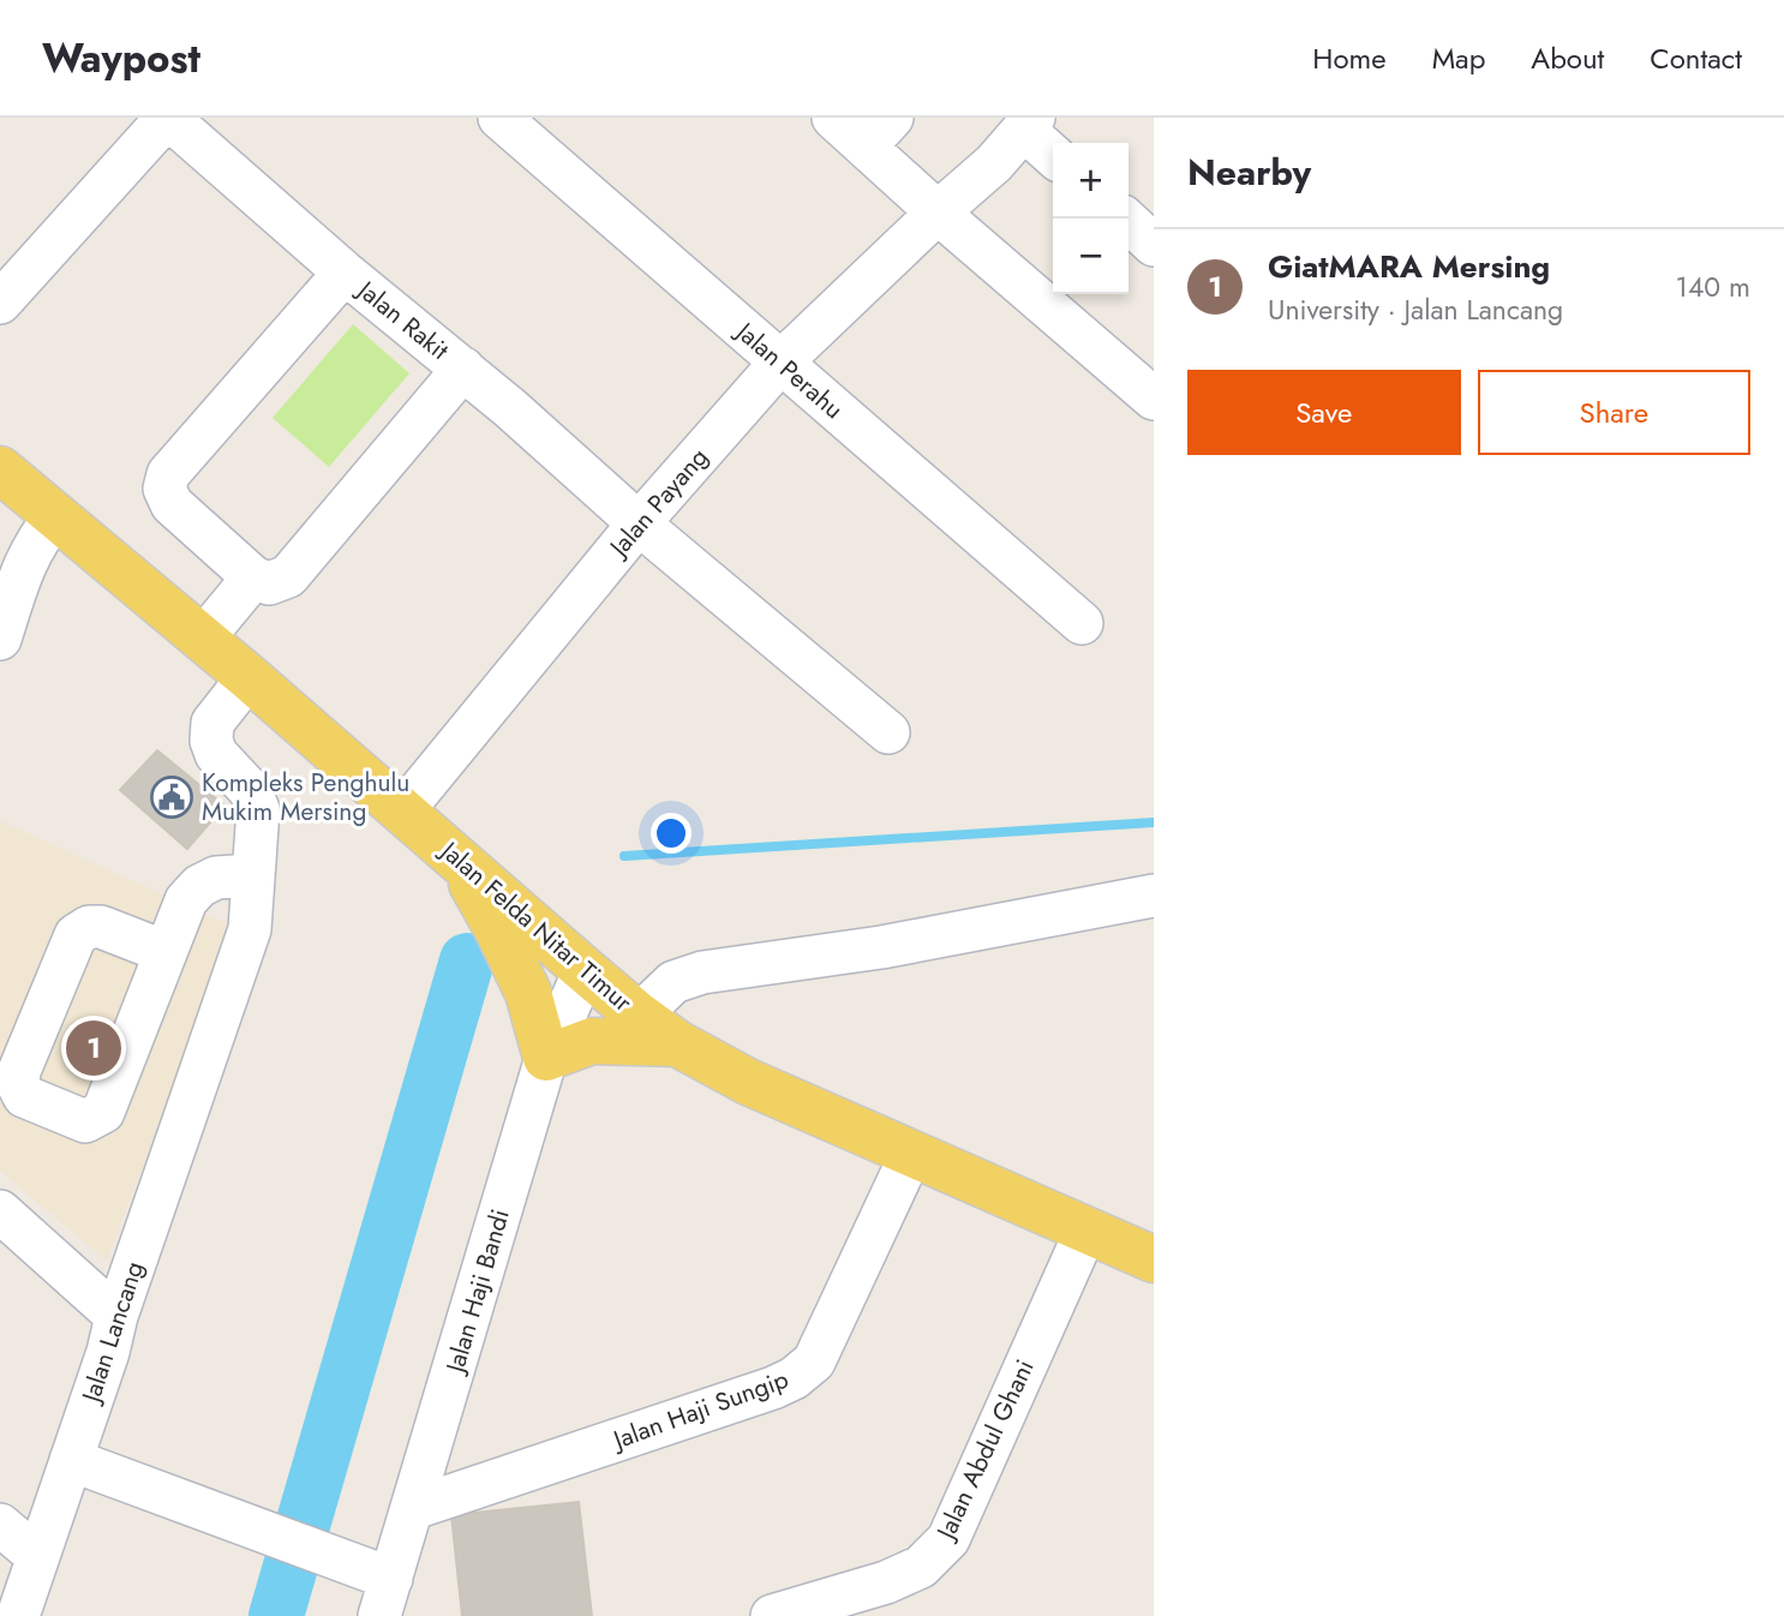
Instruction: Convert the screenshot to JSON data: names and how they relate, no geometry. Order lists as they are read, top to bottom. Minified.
{"streets":{"main road":["Jalan Felda Nitar Timur"],"street":["Jalan Rakit","Jalan Perahu","Jalan Payang","Jalan Haji Bandi","Jalan Lancang","Jalan Haji Sungip","Jalan Abdul Ghani"]},"crossings":[["Jalan Rakit","Jalan Payang"],["Jalan Perahu","Jalan Payang"],["Jalan Payang","Jalan Felda Nitar Timur"],["Jalan Felda Nitar Timur","Jalan Haji Bandi"],["Jalan Felda Nitar Timur","Jalan Lancang"],["Jalan Felda Nitar Timur","Jalan Haji Sungip"],["Jalan Felda Nitar Timur","Jalan Abdul Ghani"],["Jalan Haji Bandi","Jalan Haji Sungip"]],"places":{"public building":["Kompleks Penghulu Mukim Mersing"]},"page":{"header":"Waypost","nav":["Home","Map","About","Contact"],"heading":"Nearby","map_buttons":["+","−"],"list":[{"mark":"1","name":"GiatMARA Mersing","note":"University · Jalan Lancang","value":"140 m"}],"buttons":["Save","Share"],"pins":"1"}}
